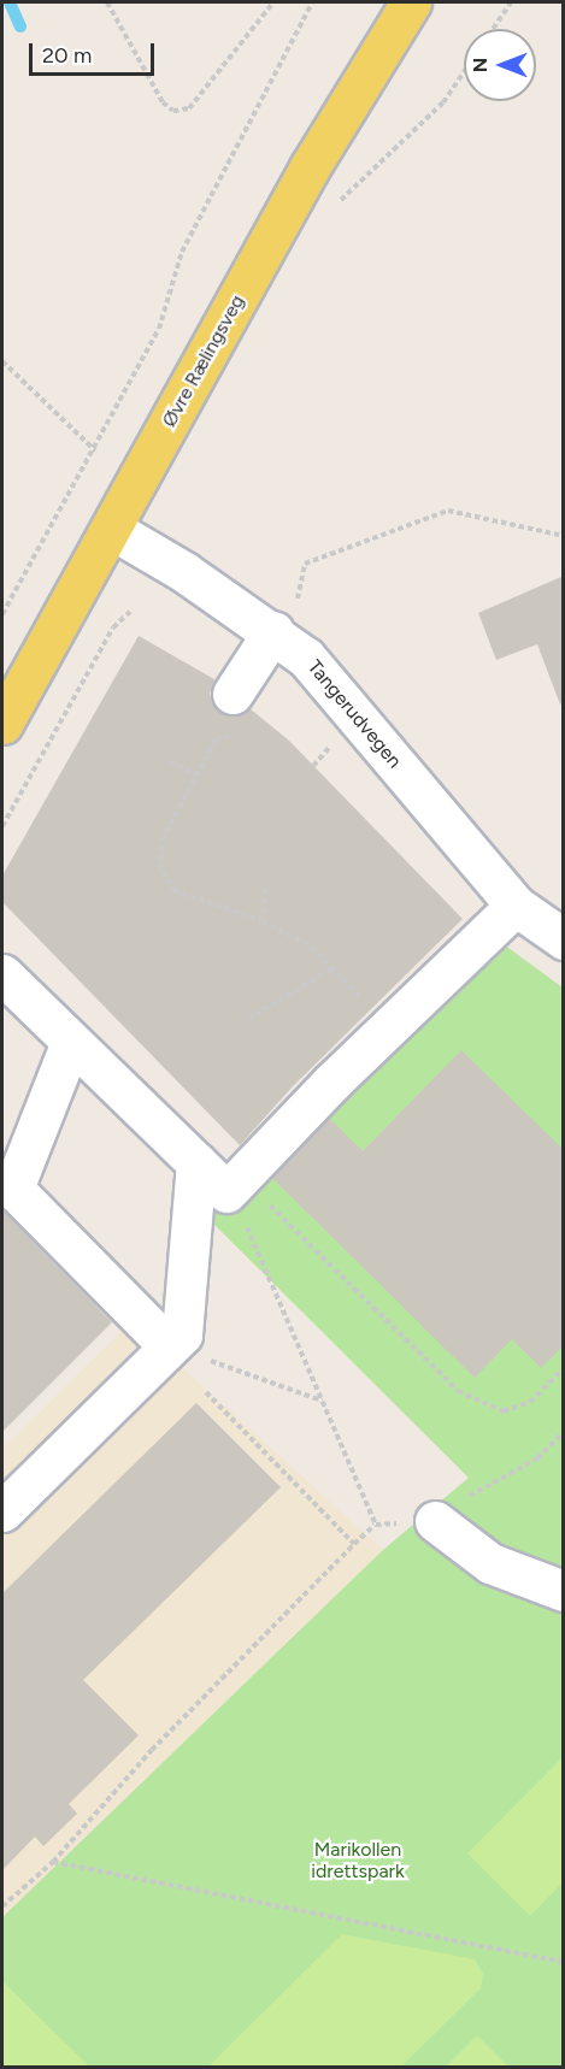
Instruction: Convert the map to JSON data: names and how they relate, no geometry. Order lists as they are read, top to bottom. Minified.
{"streets":{"main road":["Øvre Rælingsveg"],"street":["Tangerudvegen"]},"crossings":[["Øvre Rælingsveg","Tangerudvegen"]],"parks":["Marikollen idrettspark"],"scale_bar":"20 m","north":"left"}
